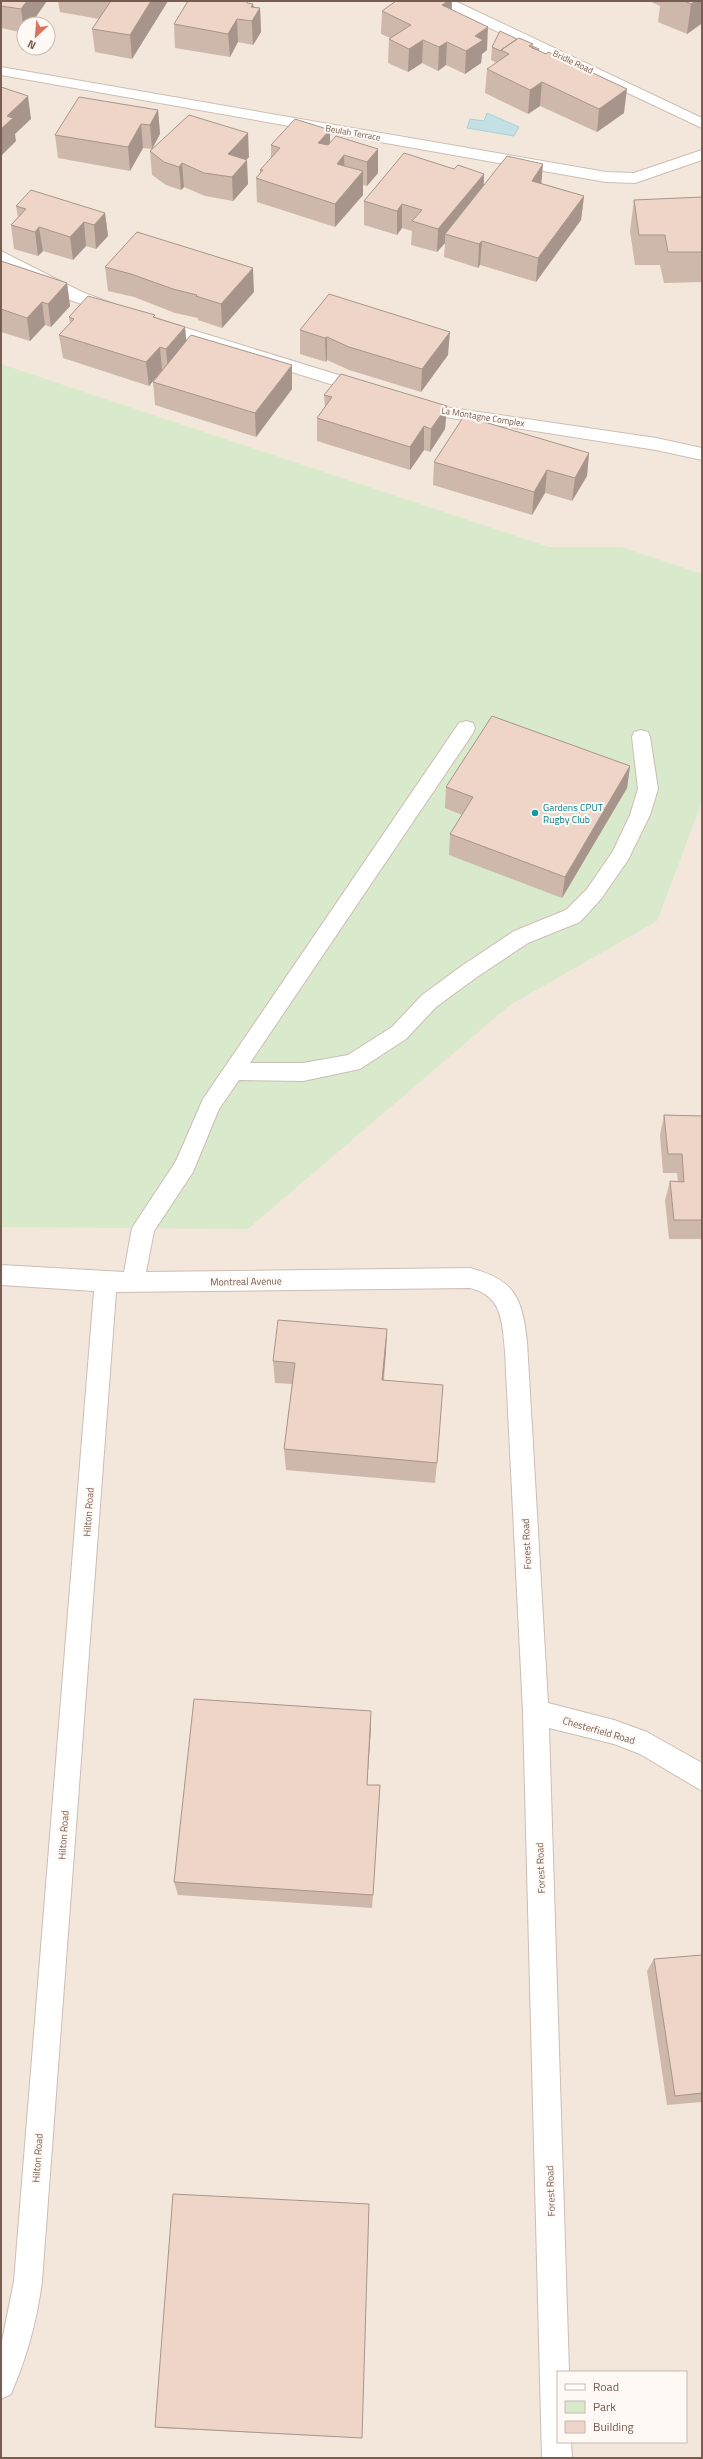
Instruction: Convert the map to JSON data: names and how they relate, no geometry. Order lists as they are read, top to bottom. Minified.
{"streets":{"street":["Bridle Road","Beulah Terrace","La Montagne Complex","Montreal Avenue","Hilton Road","Forest Road","Chesterfield Road"]},"crossings":[["Montreal Avenue","Hilton Road"],["Montreal Avenue","Forest Road"],["Forest Road","Chesterfield Road"]],"places":["Gardens CPUT Rugby Club"],"legend":["Road","Park","Building"],"north":"bottom left"}
